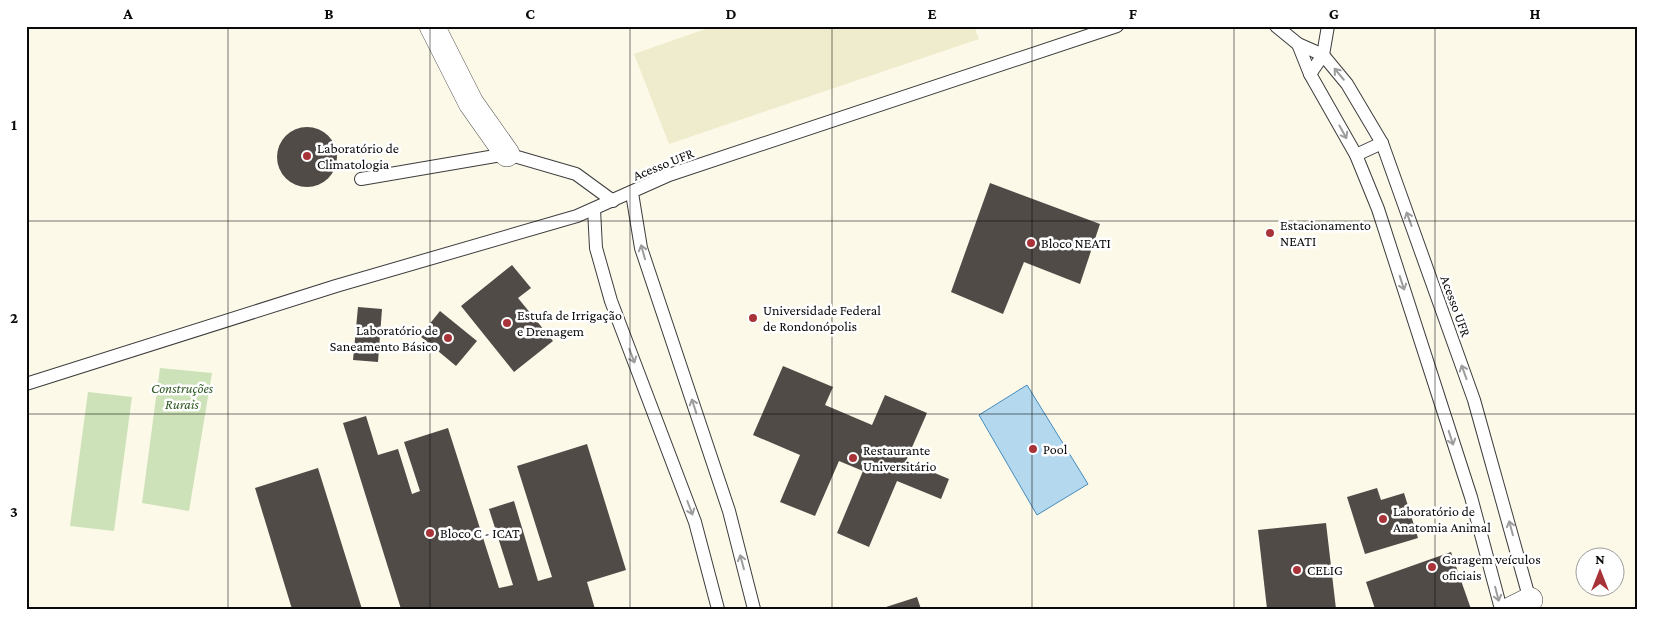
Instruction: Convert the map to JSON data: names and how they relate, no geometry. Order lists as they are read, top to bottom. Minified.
{"streets":{"lane":["Acesso UFR"]},"parks":["Construções Rurais"],"places":["Laboratório de Climatologia","Estacionamento NEATI","Bloco NEATI","Universidade Federal de Rondonópolis","Estufa de Irrigação e Drenagem","Laboratório de Saneamento Básico","Pool","Restaurante Universitário","Laboratório de Anatomia Animal","Bloco C - ICAT","Garagem veículos oficiais","CELIG"],"north":"top","grid":{"columns":["A","B","C","D","E","F","G","H"],"rows":["1","2","3"]}}
